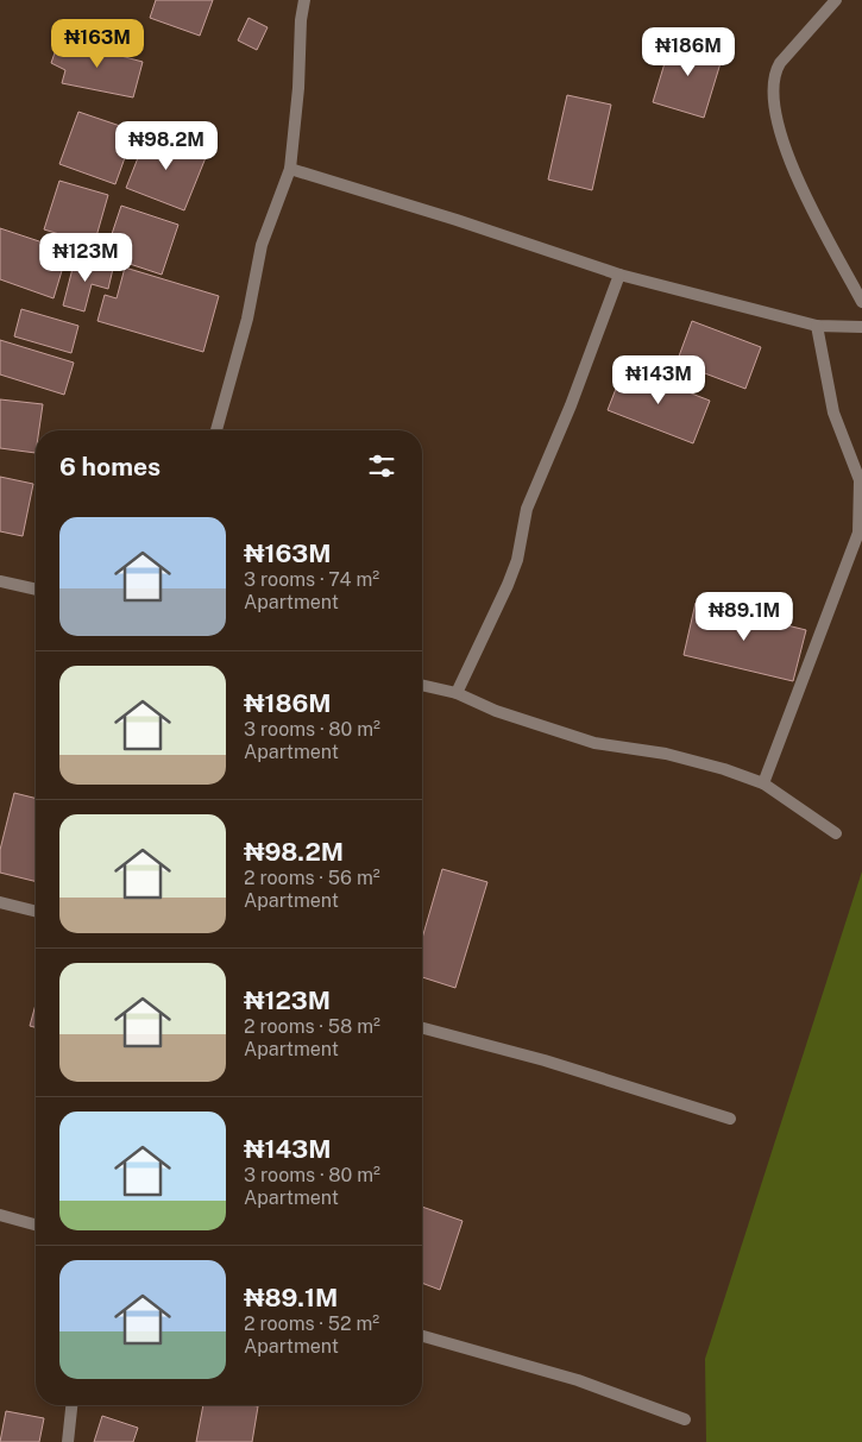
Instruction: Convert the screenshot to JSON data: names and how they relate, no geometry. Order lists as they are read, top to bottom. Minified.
{"page":{"price":["₦163M","₦186M","₦98.2M","₦123M","₦143M","₦89.1M"],"heading":"6 homes","list":[{"name":"₦163M","note":"3 rooms · 74 m² · Apartment"},{"name":"₦186M","note":"3 rooms · 80 m² · Apartment"},{"name":"₦98.2M","note":"2 rooms · 56 m² · Apartment"},{"name":"₦123M","note":"2 rooms · 58 m² · Apartment"},{"name":"₦143M","note":"3 rooms · 80 m² · Apartment"},{"name":"₦89.1M","note":"2 rooms · 52 m² · Apartment"}]}}
